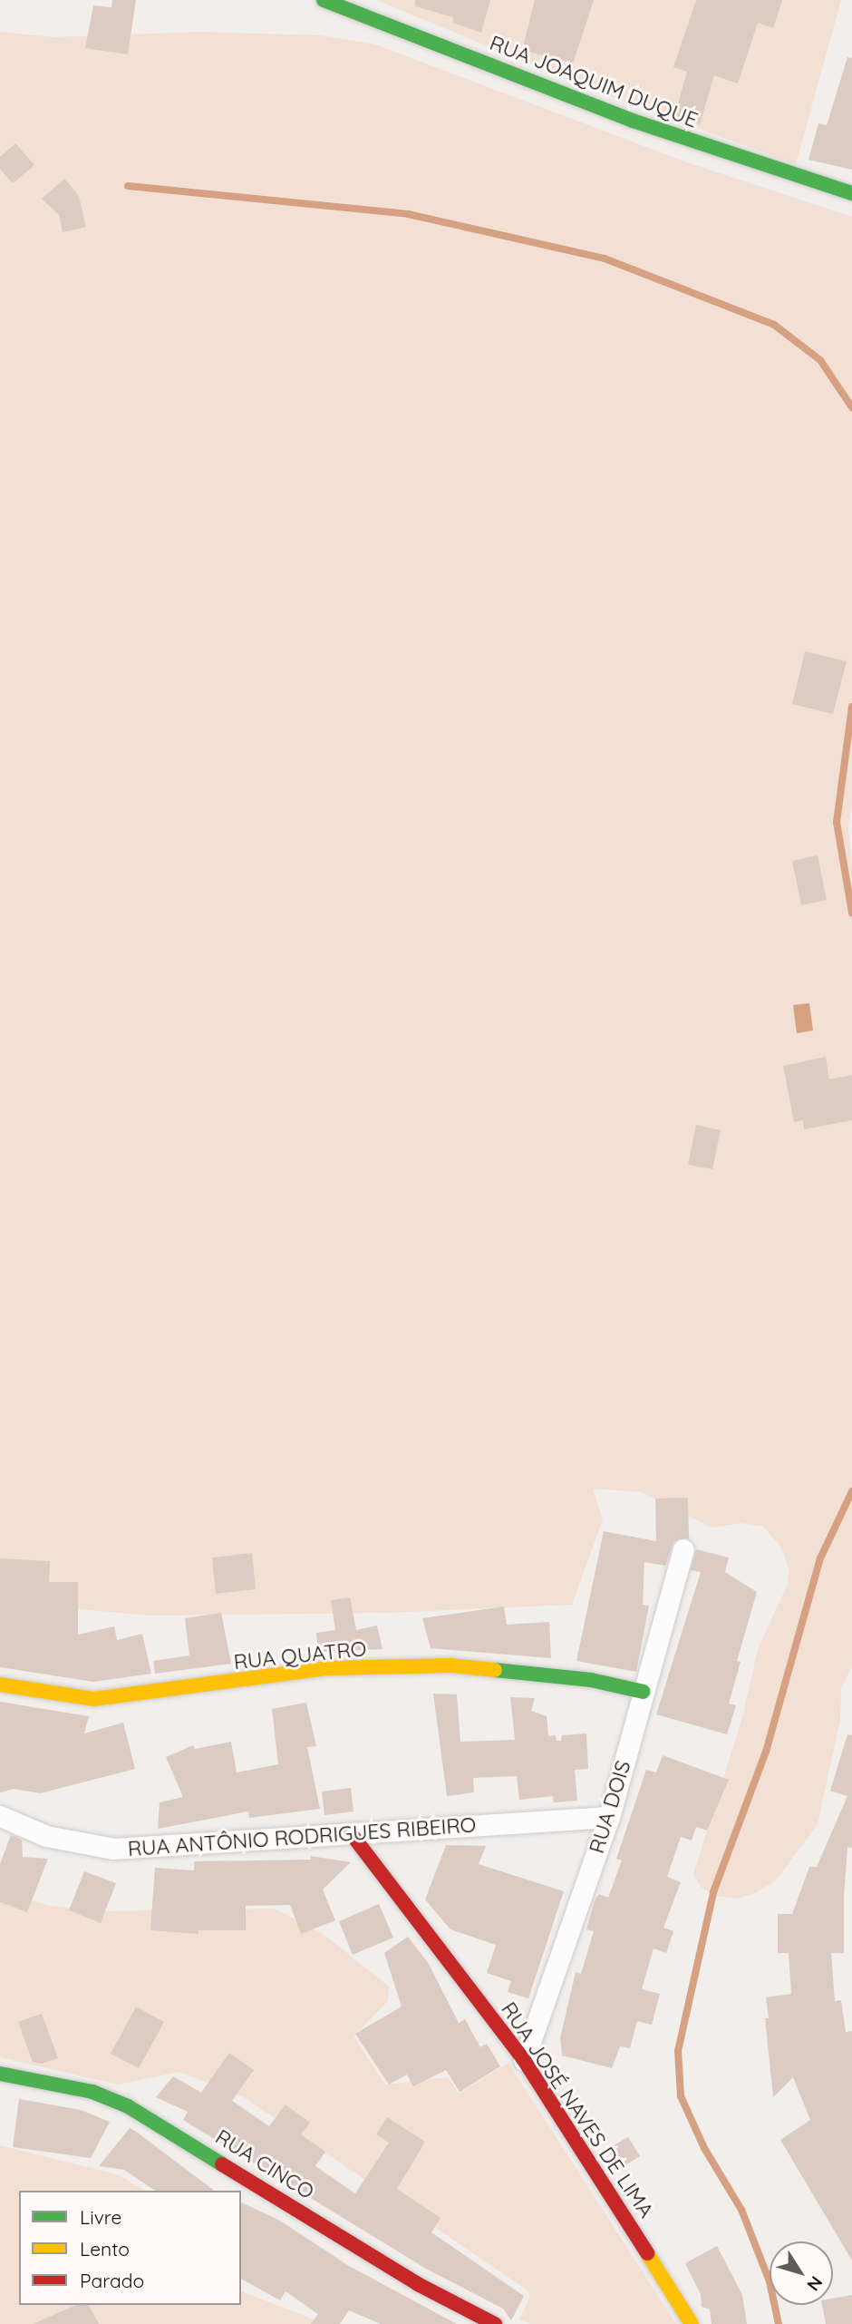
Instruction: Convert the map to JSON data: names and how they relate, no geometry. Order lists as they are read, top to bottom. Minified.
{"streets":{"street":["RUA JOAQUIM DUQUE","RUA QUATRO","RUA DOIS","RUA ANTÔNIO RODRIGUES RIBEIRO","RUA JOSÉ NAVES DE LIMA","RUA CINCO"]},"crossings":[["RUA QUATRO","RUA DOIS"],["RUA DOIS","RUA ANTÔNIO RODRIGUES RIBEIRO"],["RUA DOIS","RUA JOSÉ NAVES DE LIMA"],["RUA ANTÔNIO RODRIGUES RIBEIRO","RUA JOSÉ NAVES DE LIMA"]],"legend":["Livre","Lento","Parado"],"north":"bottom right"}
